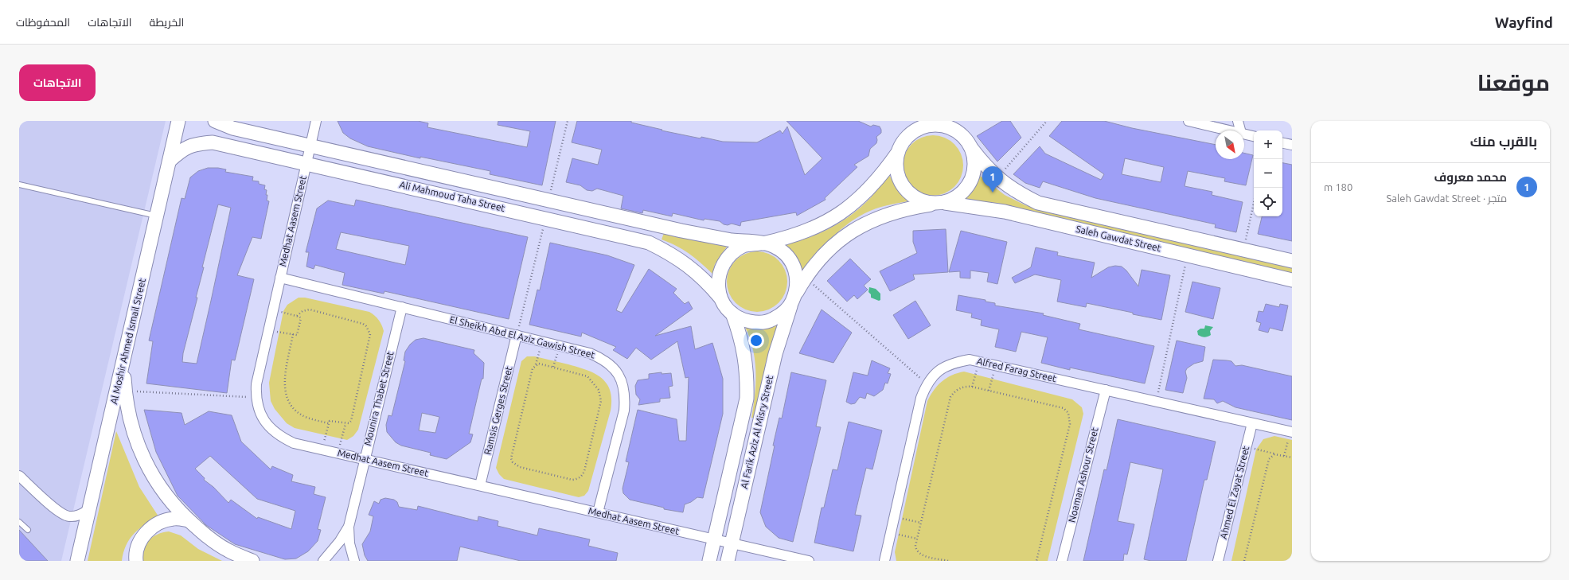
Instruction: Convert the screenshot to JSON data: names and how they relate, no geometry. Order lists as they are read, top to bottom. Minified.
{"streets":{"street":["Ali Mahmoud Taha Street","Medhat Aasem Street","Saleh Gawdat Street","El Sheikh Abd El Aziz Gawish Street","Al Moshir Ahmed Ismail Street","Alfred Farag Street","Mounira Thabet Street","Ramsis Gerges Street","Al Farik Aziz Al Misry Street","Noaman Ashour Street","Ahmed El Zayat Street"]},"crossings":[["Ali Mahmoud Taha Street","Medhat Aasem Street"],["Ali Mahmoud Taha Street","Al Moshir Ahmed Ismail Street"],["Ali Mahmoud Taha Street","Al Farik Aziz Al Misry Street"],["Medhat Aasem Street","El Sheikh Abd El Aziz Gawish Street"],["Medhat Aasem Street","Mounira Thabet Street"],["Medhat Aasem Street","Ramsis Gerges Street"],["Medhat Aasem Street","Al Farik Aziz Al Misry Street"],["Saleh Gawdat Street","Al Farik Aziz Al Misry Street"],["El Sheikh Abd El Aziz Gawish Street","Mounira Thabet Street"],["El Sheikh Abd El Aziz Gawish Street","Ramsis Gerges Street"],["Alfred Farag Street","Noaman Ashour Street"],["Alfred Farag Street","Ahmed El Zayat Street"]],"north":"bottom right","page":{"header":"Wayfind","nav":["الخريطة","الاتجاهات","المحفوظات"],"title":"موقعنا","buttons":"الاتجاهات","heading":"بالقرب منك","map_buttons":["+","−"],"list":[{"mark":"1","name":"محمد معروف","note":"متجر · Saleh Gawdat Street","value":"180 m"}],"pins":"1"}}
